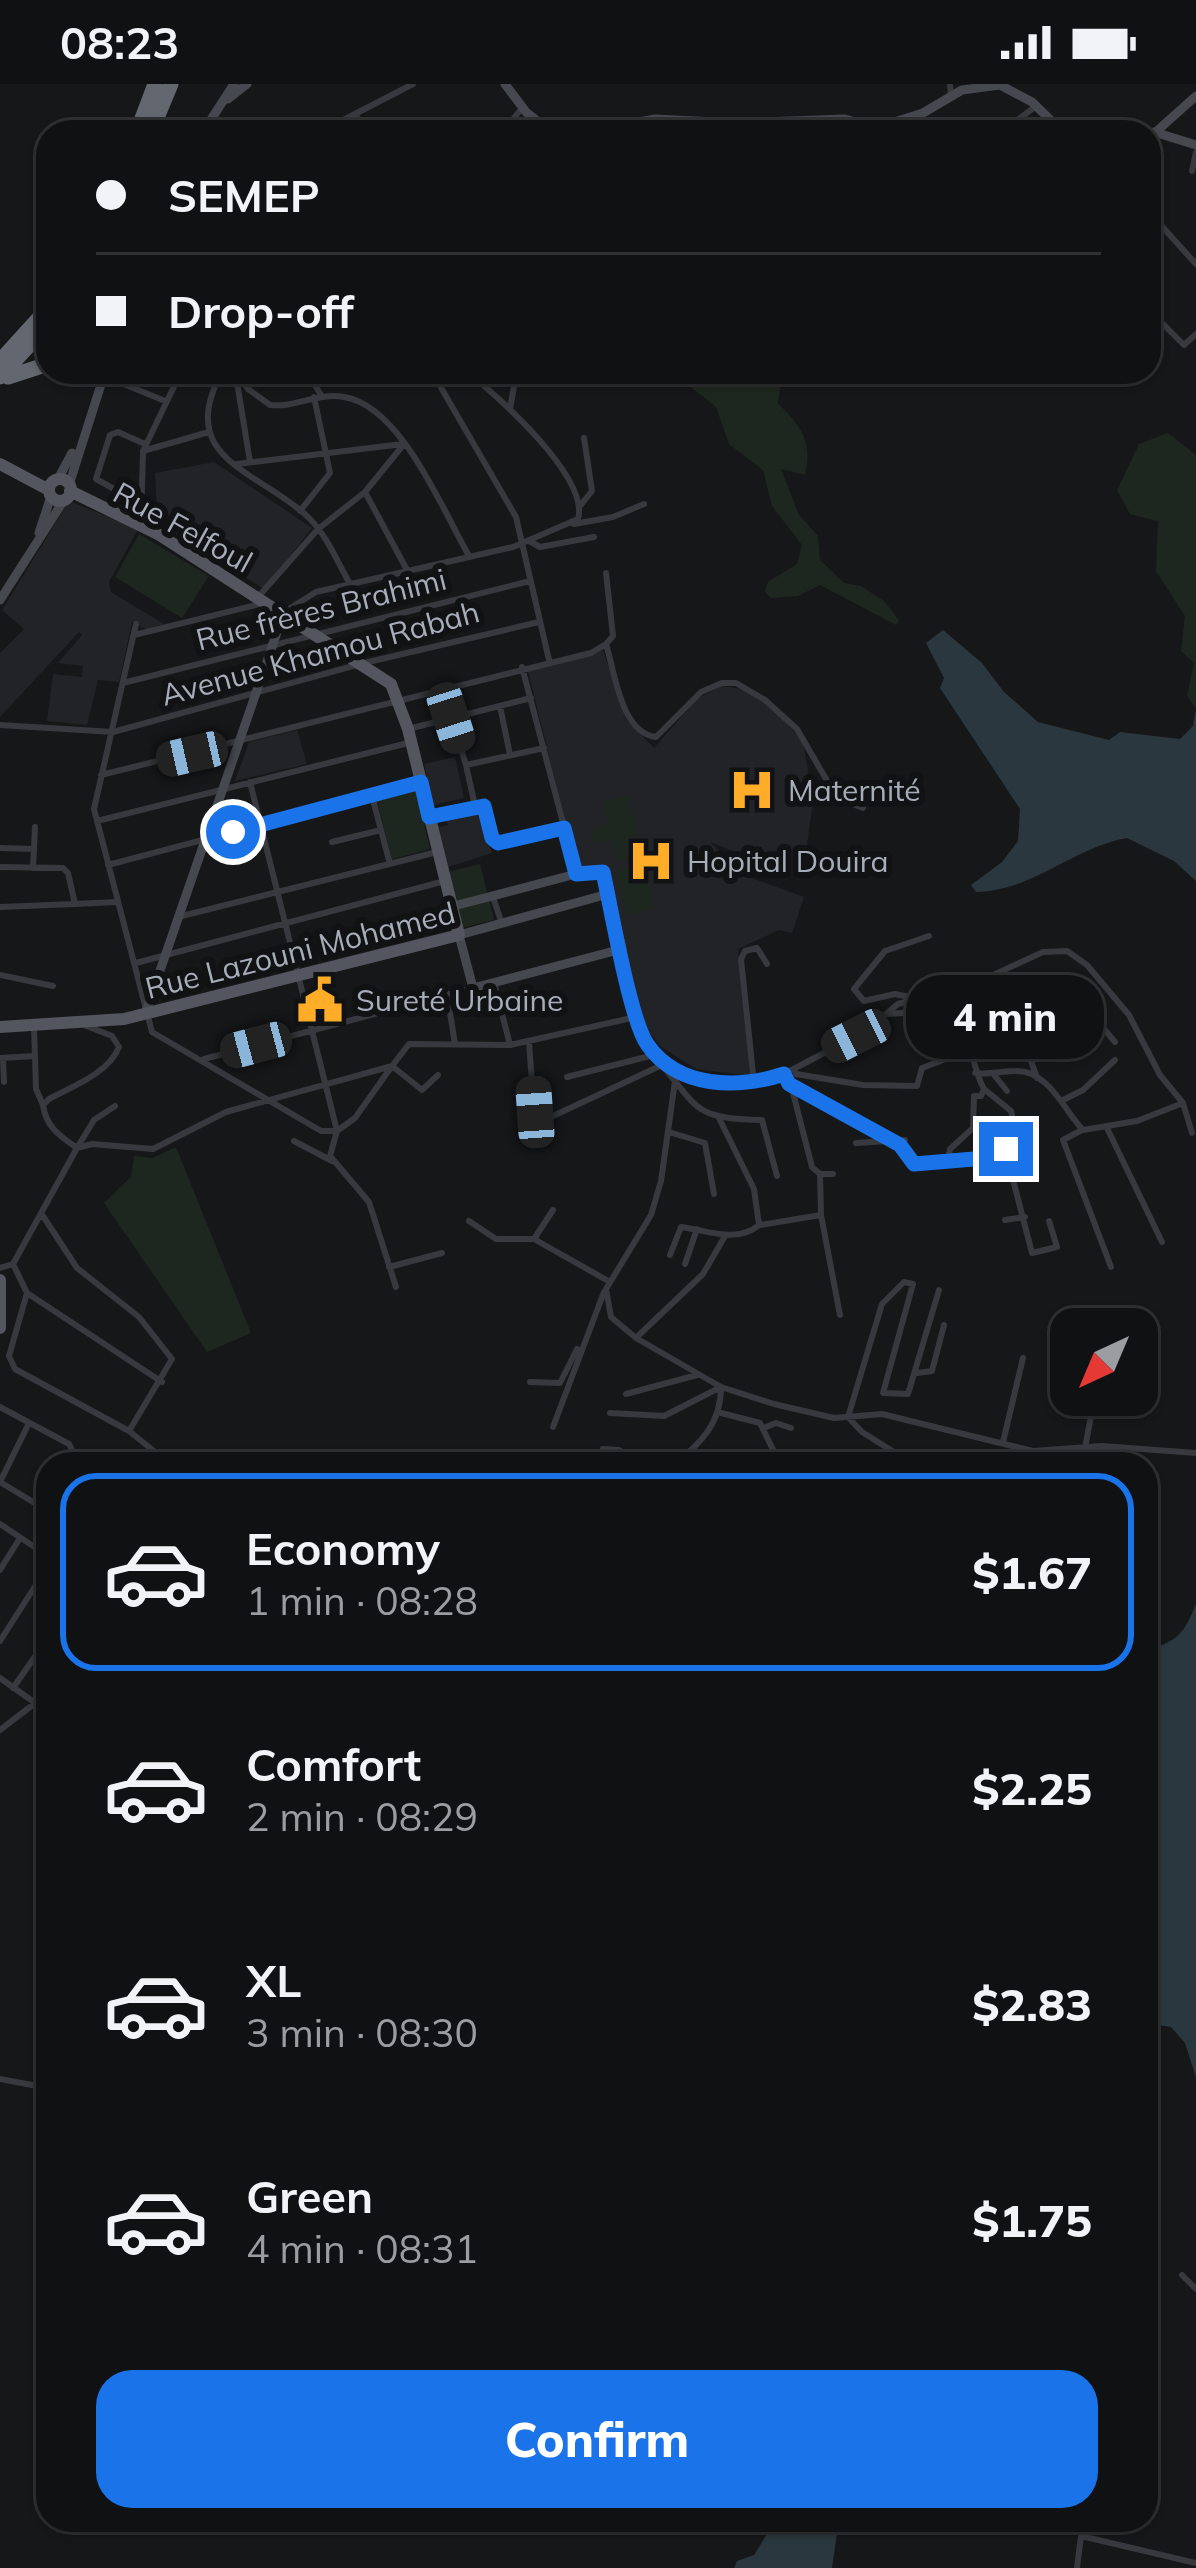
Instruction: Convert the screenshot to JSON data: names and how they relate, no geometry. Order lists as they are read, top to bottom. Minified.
{"streets":{"main road":["Rue Felfoul","Rue Lazouni Mohamed"],"street":["Rue frères Brahimi","Avenue Khamou Rabah"]},"crossings":[["Rue Felfoul","Rue frères Brahimi"],["Rue Felfoul","Avenue Khamou Rabah"]],"places":{"hospital":["Maternité","Hopital Douira"],"public building":["Sureté Urbaine"]},"north":"bottom left","page":{"status":"08:23","banner":["SEMEP","Drop-off"],"bubble":"4 min","list":[{"name":"Economy","note":"1 min · 08:28","value":"$1.67"},{"name":"Comfort","note":"2 min · 08:29","value":"$2.25"},{"name":"XL","note":"3 min · 08:30","value":"$2.83"},{"name":"Green","note":"4 min · 08:31","value":"$1.75"}],"buttons":"Confirm"}}
